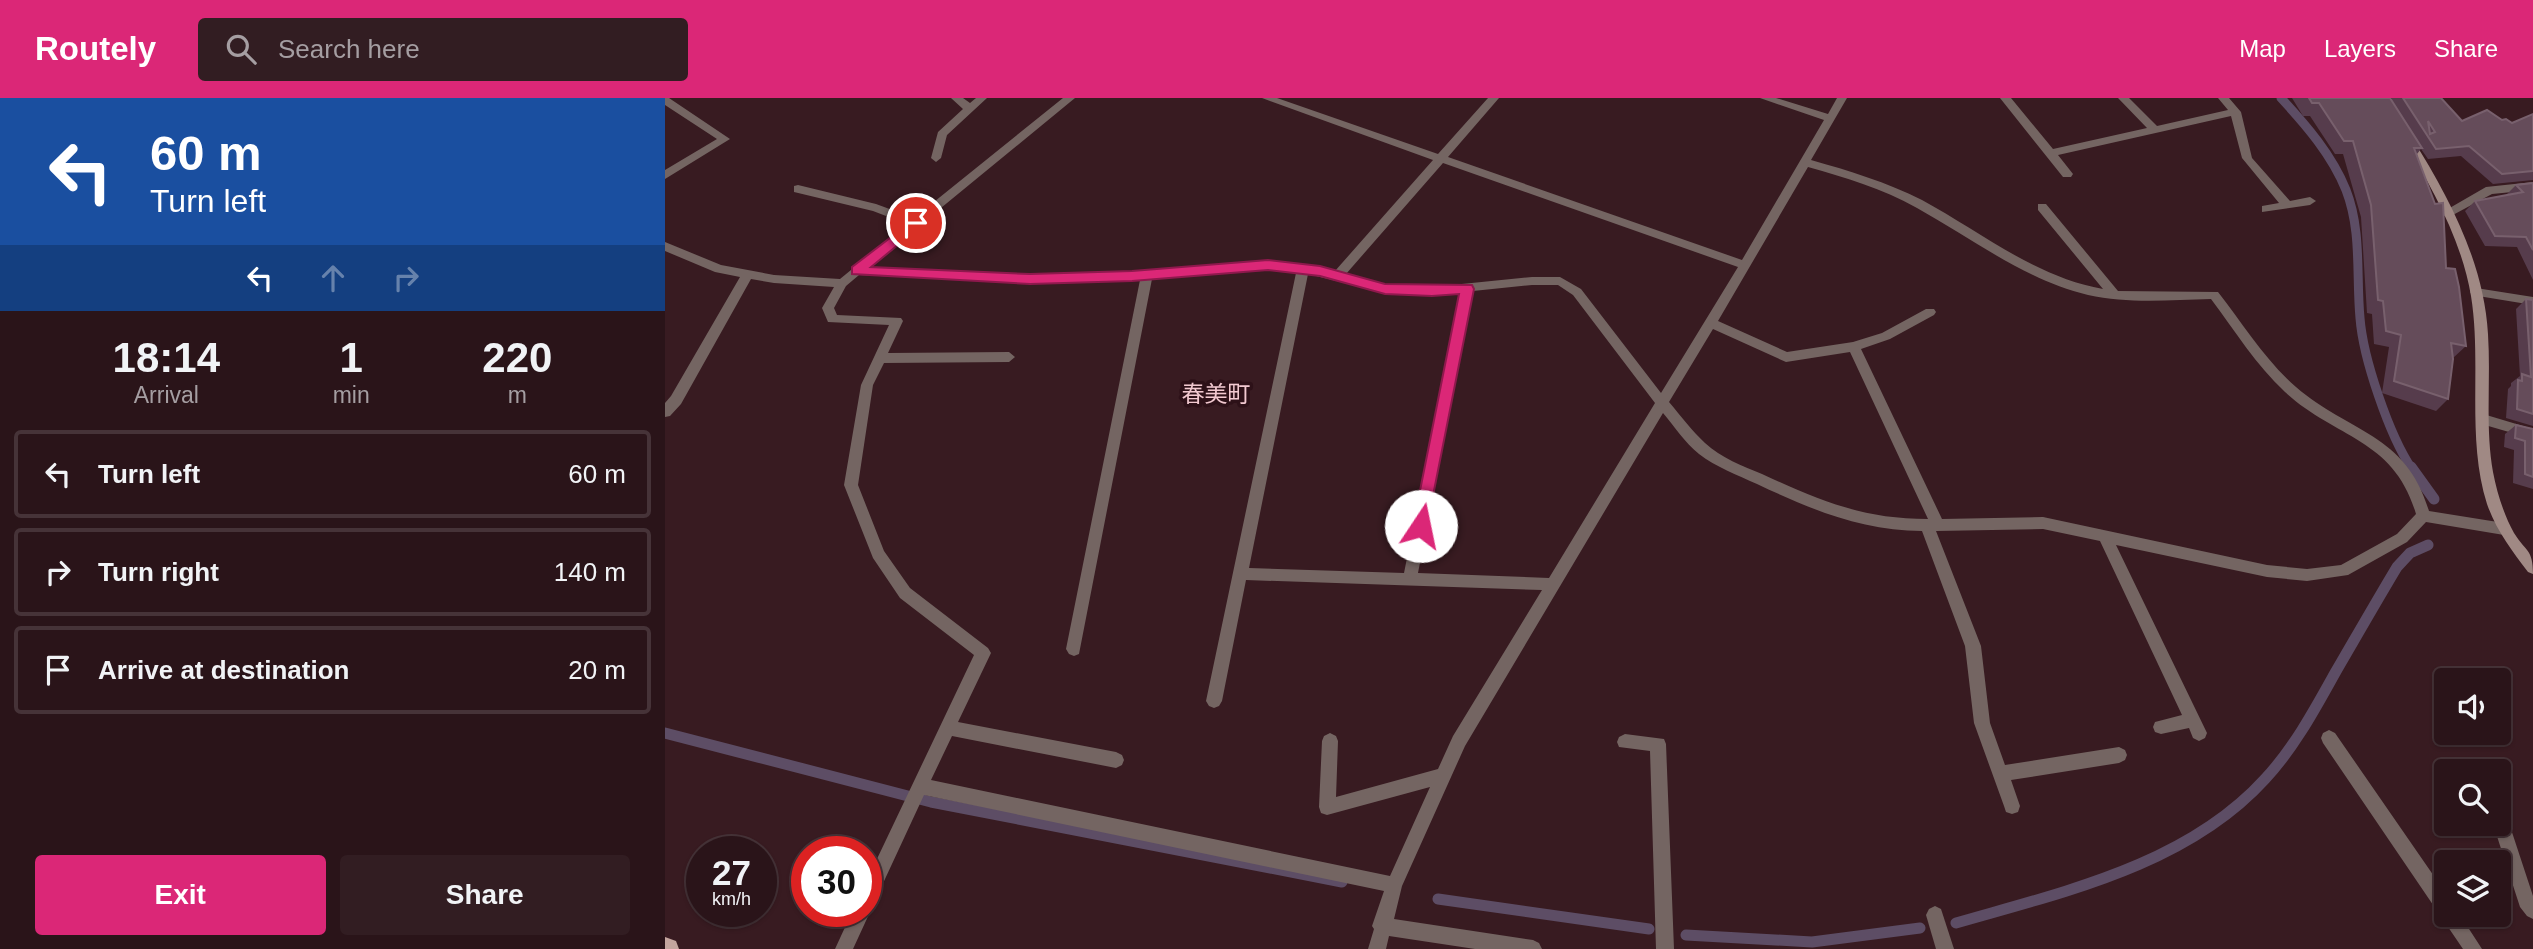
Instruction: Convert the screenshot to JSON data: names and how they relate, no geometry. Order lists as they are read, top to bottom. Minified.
{"districts":["春美町"],"page":{"header":"Routely","search":"Search here","nav":["Map","Layers","Share"],"turn":["60 m","Turn left"],"eta":["18:14","Arrival","1","min","220","m"],"list":[{"name":"Turn left","value":"60 m"},{"name":"Turn right","value":"140 m"},{"name":"Arrive at destination","value":"20 m"}],"speed":"27 km/h","limit":"30","buttons":["Exit","Share"]}}
